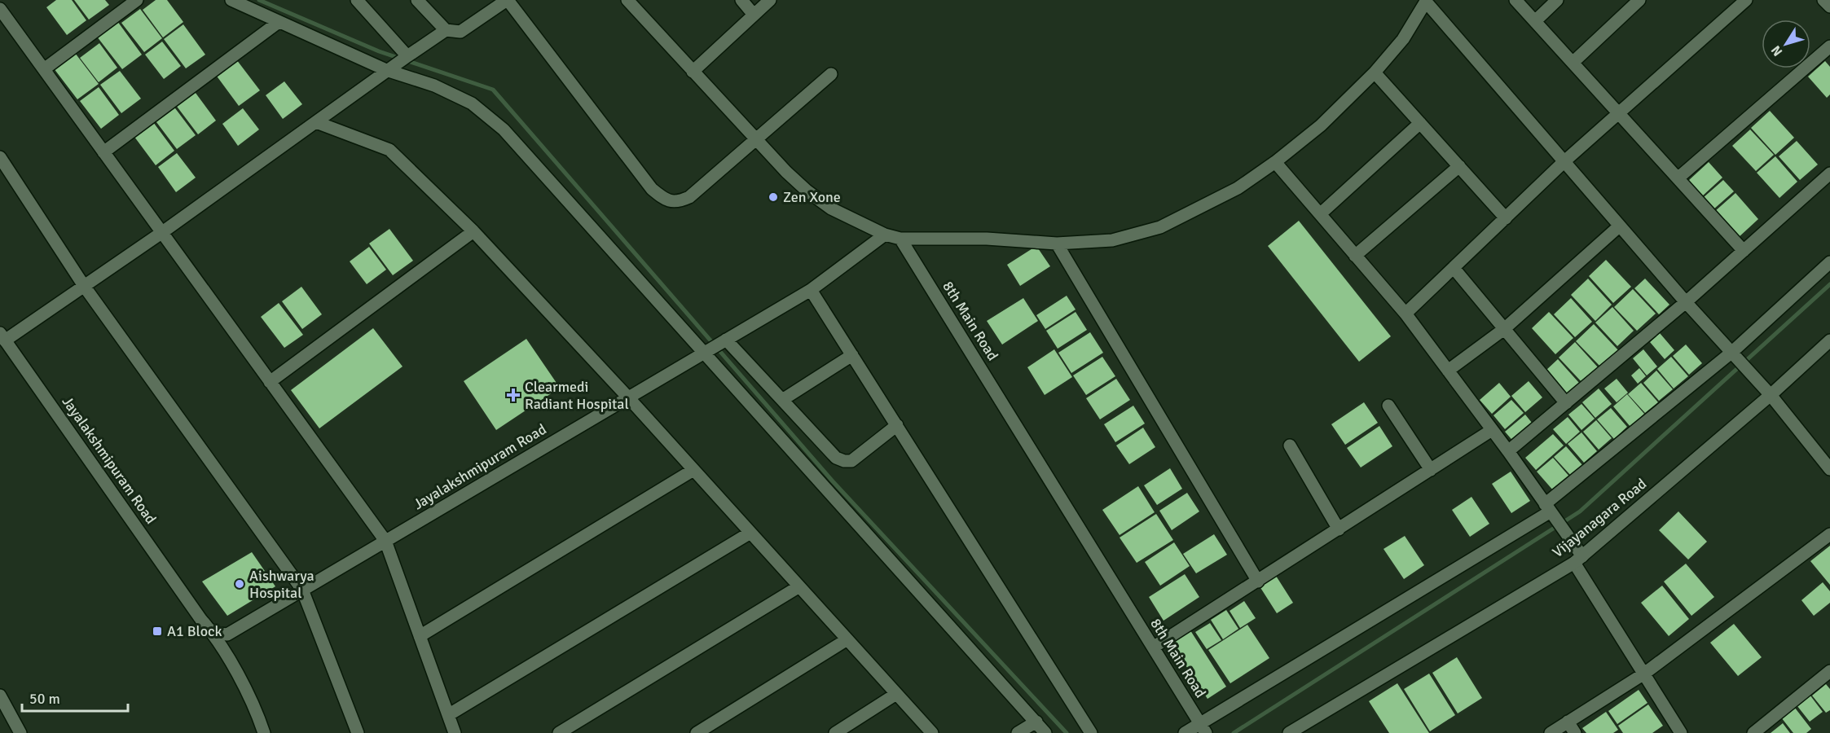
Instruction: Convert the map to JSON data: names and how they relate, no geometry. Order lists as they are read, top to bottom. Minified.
{"streets":{"street":["8th Main Road","Jayalakshmipuram Road","Vijayanagara Road"]},"places":{"other":["Zen Xone","Aishwarya Hospital"],"health":["Clearmedi Radiant Hospital"],"transit":["A1 Block"]},"scale_bar":"50 m","north":"bottom left"}
